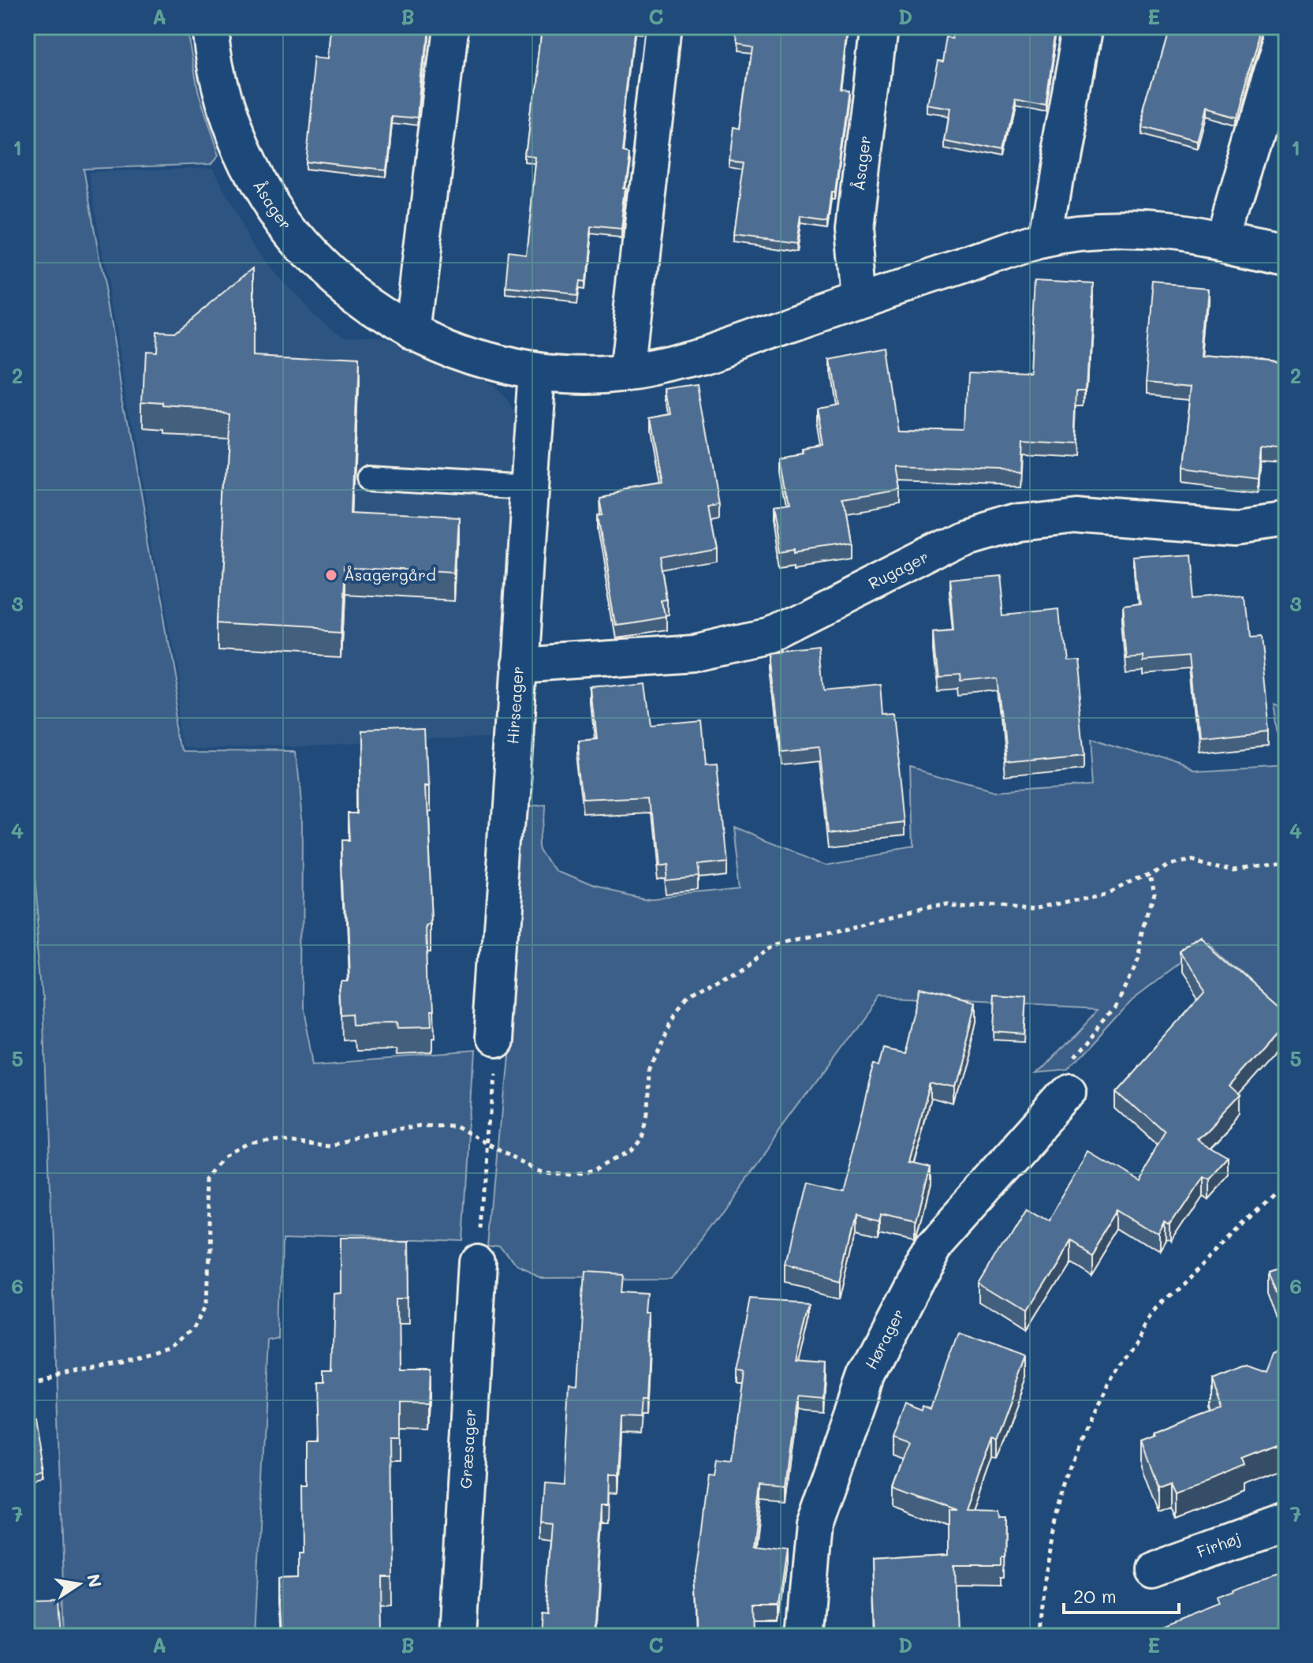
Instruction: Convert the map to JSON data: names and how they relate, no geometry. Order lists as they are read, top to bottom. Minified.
{"streets":{"street":["Åsager","Rugager","Hirseager","Hørager","Græsager","Firhøj"]},"crossings":[["Åsager","Hirseager"],["Rugager","Hirseager"]],"places":["Åsagergård"],"scale_bar":"20 m","north":"right","grid":{"columns":["A","B","C","D","E"],"rows":["1","2","3","4","5","6","7"]}}
